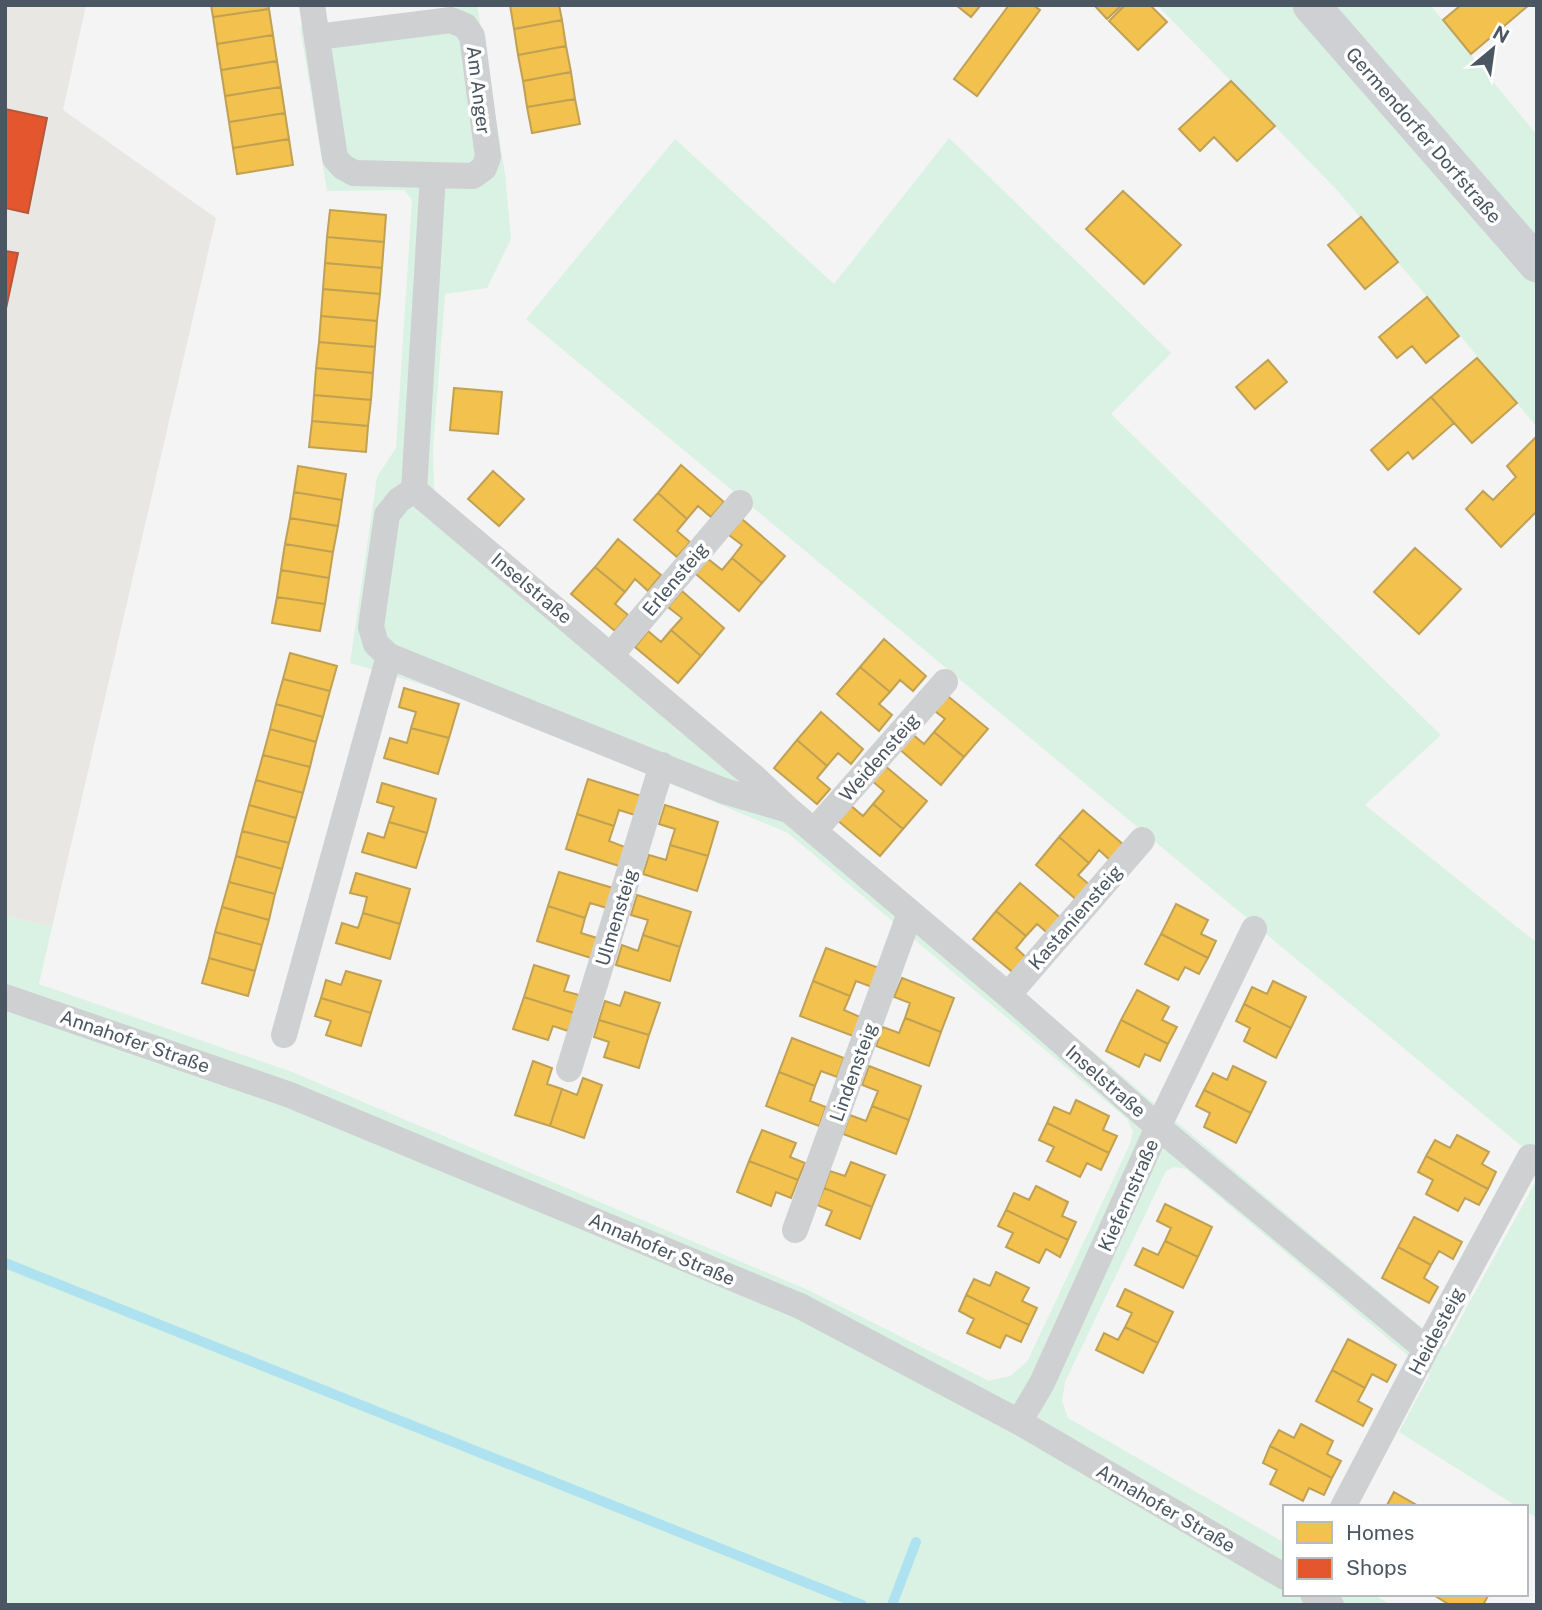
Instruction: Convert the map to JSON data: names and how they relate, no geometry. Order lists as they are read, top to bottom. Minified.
{"streets":{"main road":["Germendorfer Dorfstraße"],"street":["Am Anger","Erlensteig","Inselstraße","Weidensteig","Ulmensteig","Kastaniensteig","Annahofer Straße","Lindensteig","Kiefernstraße","Heidesteig"]},"crossings":[["Erlensteig","Inselstraße"],["Inselstraße","Weidensteig"],["Inselstraße","Ulmensteig"],["Inselstraße","Kastaniensteig"],["Inselstraße","Lindensteig"],["Inselstraße","Kiefernstraße"],["Inselstraße","Heidesteig"],["Annahofer Straße","Kiefernstraße"]],"legend":["Homes","Shops"],"north":"top right"}
